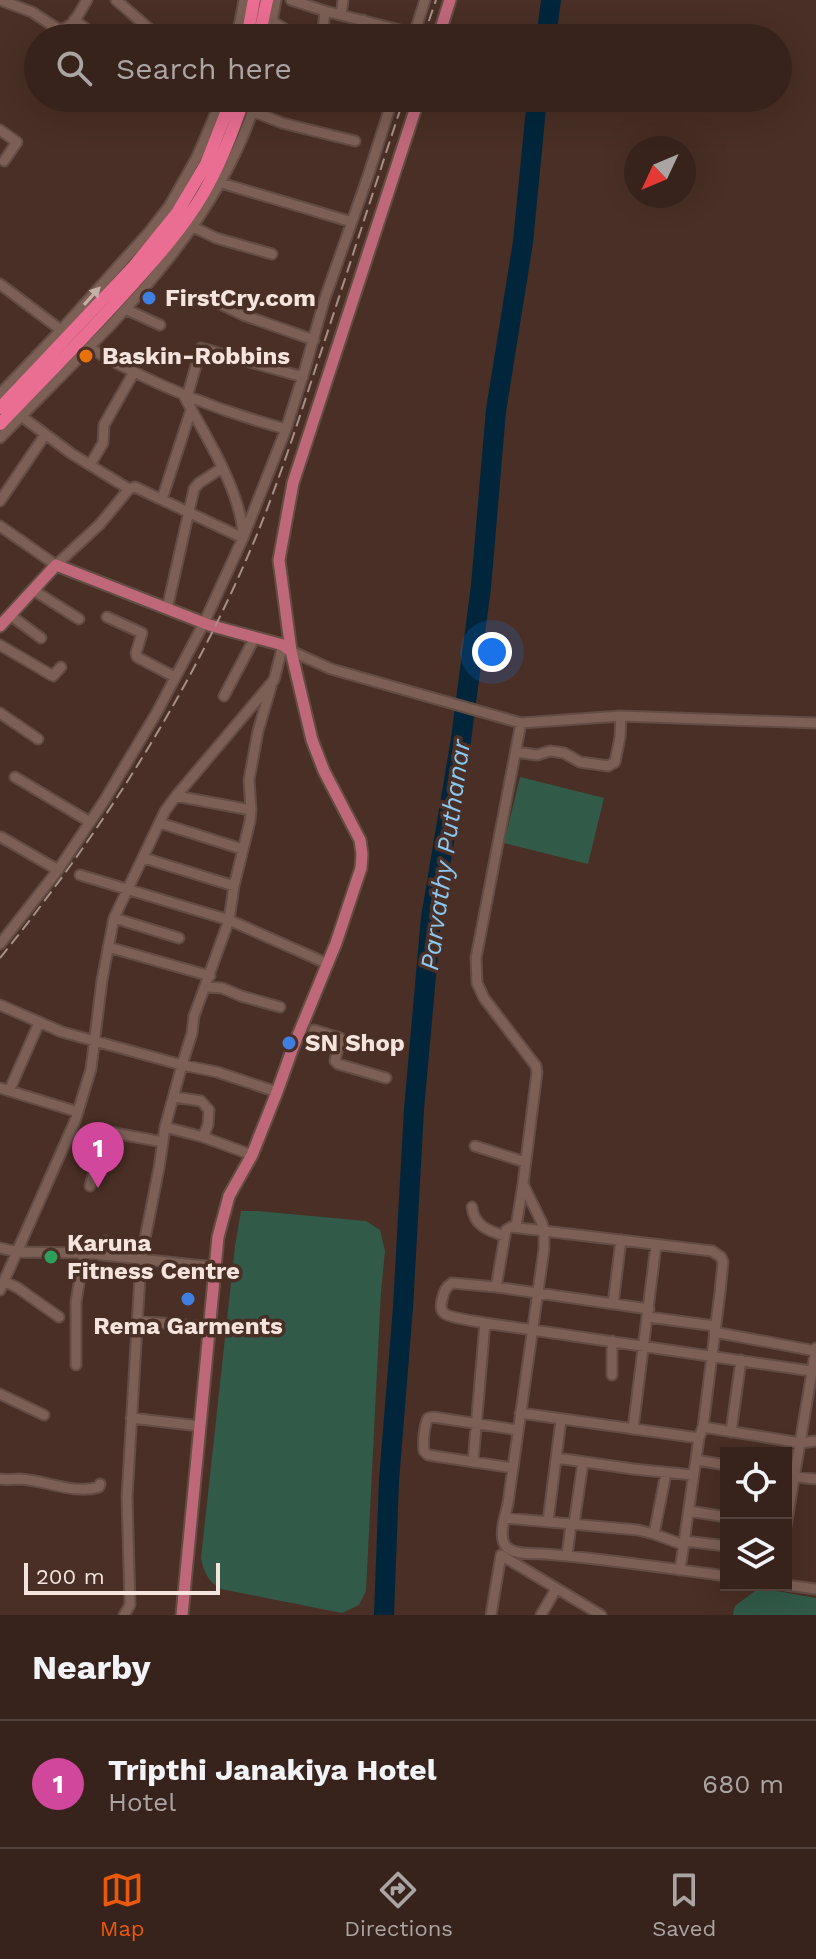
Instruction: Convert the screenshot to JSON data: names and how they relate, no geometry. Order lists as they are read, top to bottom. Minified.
{"water":["Parvathy Puthanar"],"places":["FirstCry.com","Baskin-Robbins","SN Shop","Karuna Fitness Centre","Rema Garments"],"scale_bar":"200 m","north":"bottom left","page":{"search":"Search here","pins":"1","scale":"200 m","heading":"Nearby","list":[{"mark":"1","name":"Tripthi Janakiya Hotel","note":"Hotel","value":"680 m"}],"nav":["Map","Directions","Saved"]}}
